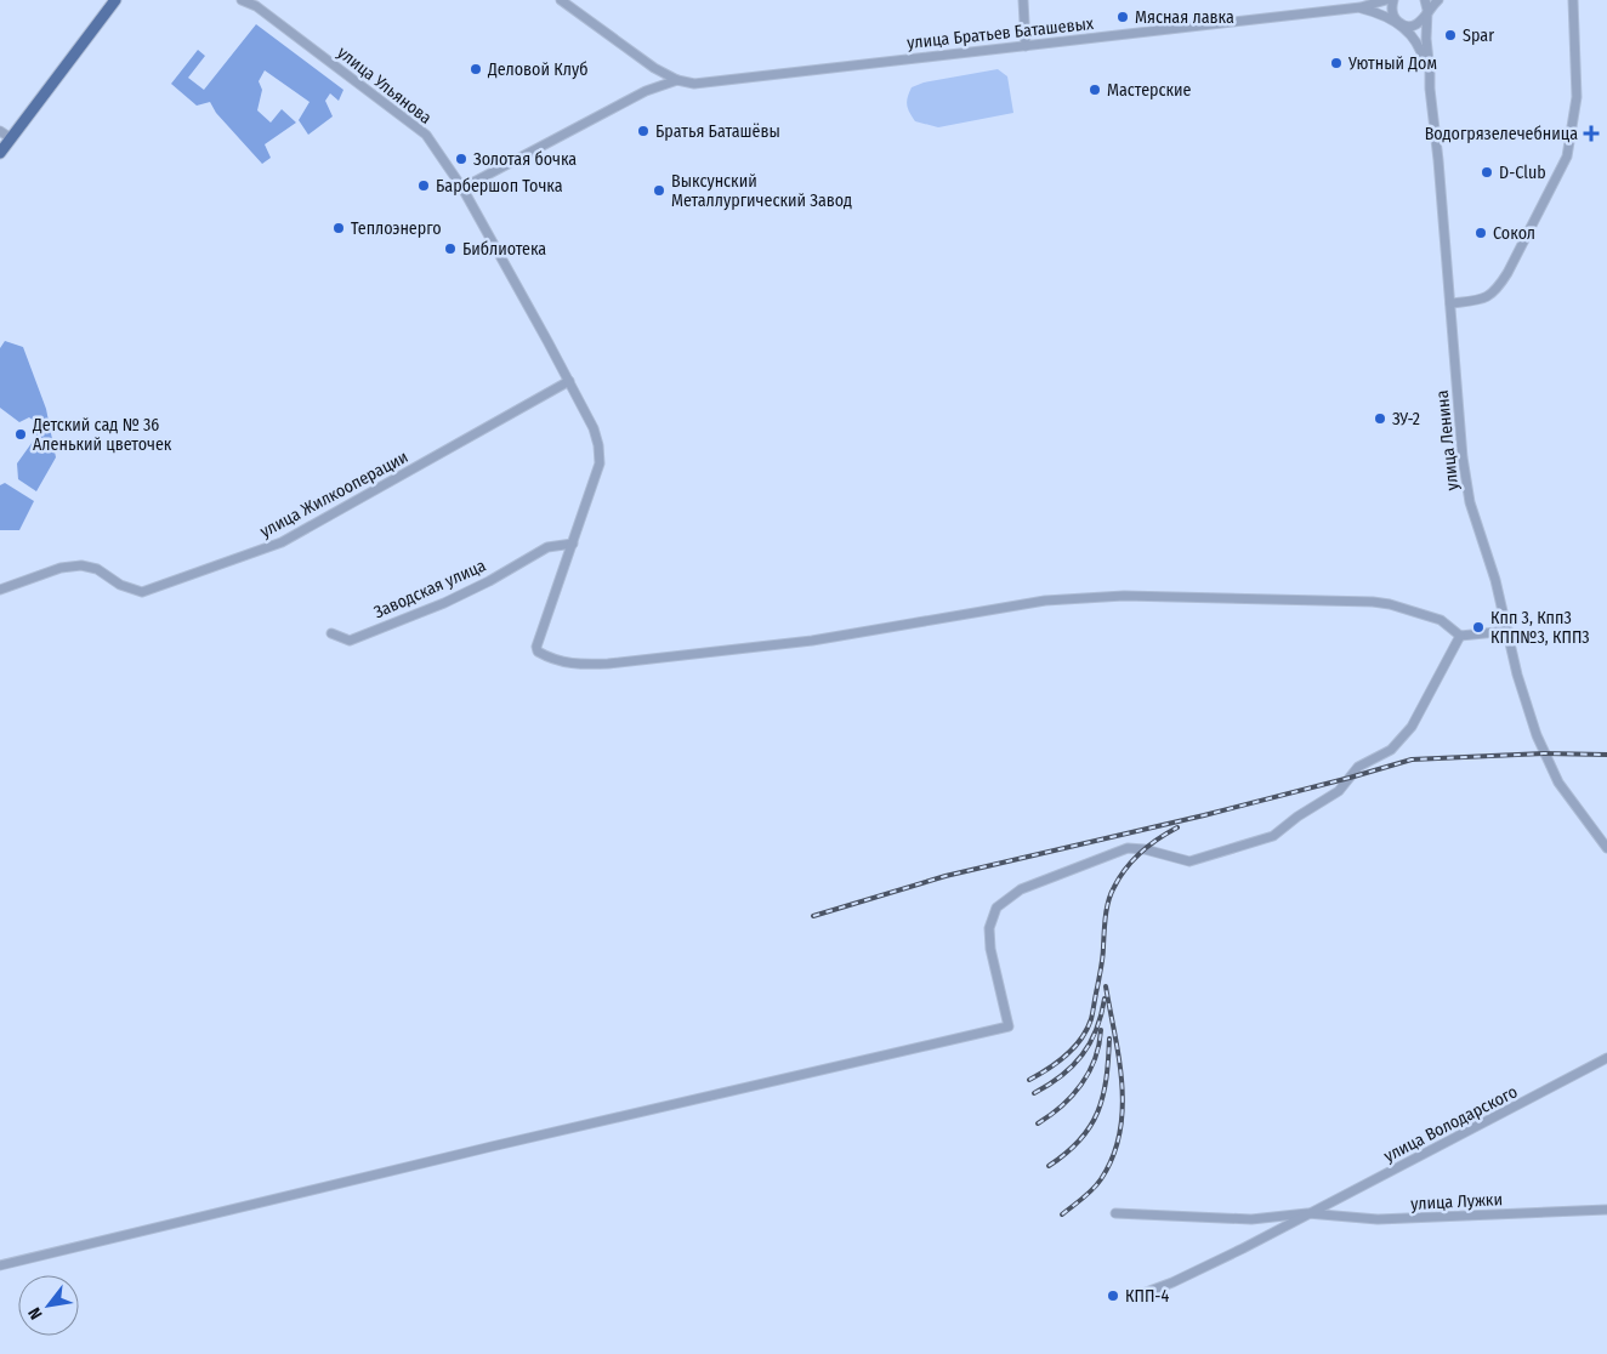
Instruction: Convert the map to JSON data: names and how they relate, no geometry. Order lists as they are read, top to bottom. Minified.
{"streets":{"street":["улица Братьев Баташевых","улица Ульянова","улица Ленина","улица Жилкооперации","Заводская улица","улица Володарского","улица Лужки"]},"crossings":[["улица Братьев Баташевых","улица Ульянова"],["улица Братьев Баташевых","улица Ленина"],["улица Ульянова","улица Жилкооперации"],["улица Ульянова","Заводская улица"],["улица Володарского","улица Лужки"]],"places":{"other":["Мясная лавка","Spar","Уютный Дом","Деловой Клуб","Мастерские","Братья Баташёвы","Золотая бочка","D-Club","Барбершоп Точка","Выксунский Металлургический Завод","Теплоэнерго","Сокол","Библиотека","ЗУ-2","Детский сад № 36 Аленький цветочек","Кпп 3, Кпп3 КПП№3, КПП3","КПП-4"],"health":["Водогрязелечебница"]},"north":"bottom left"}
